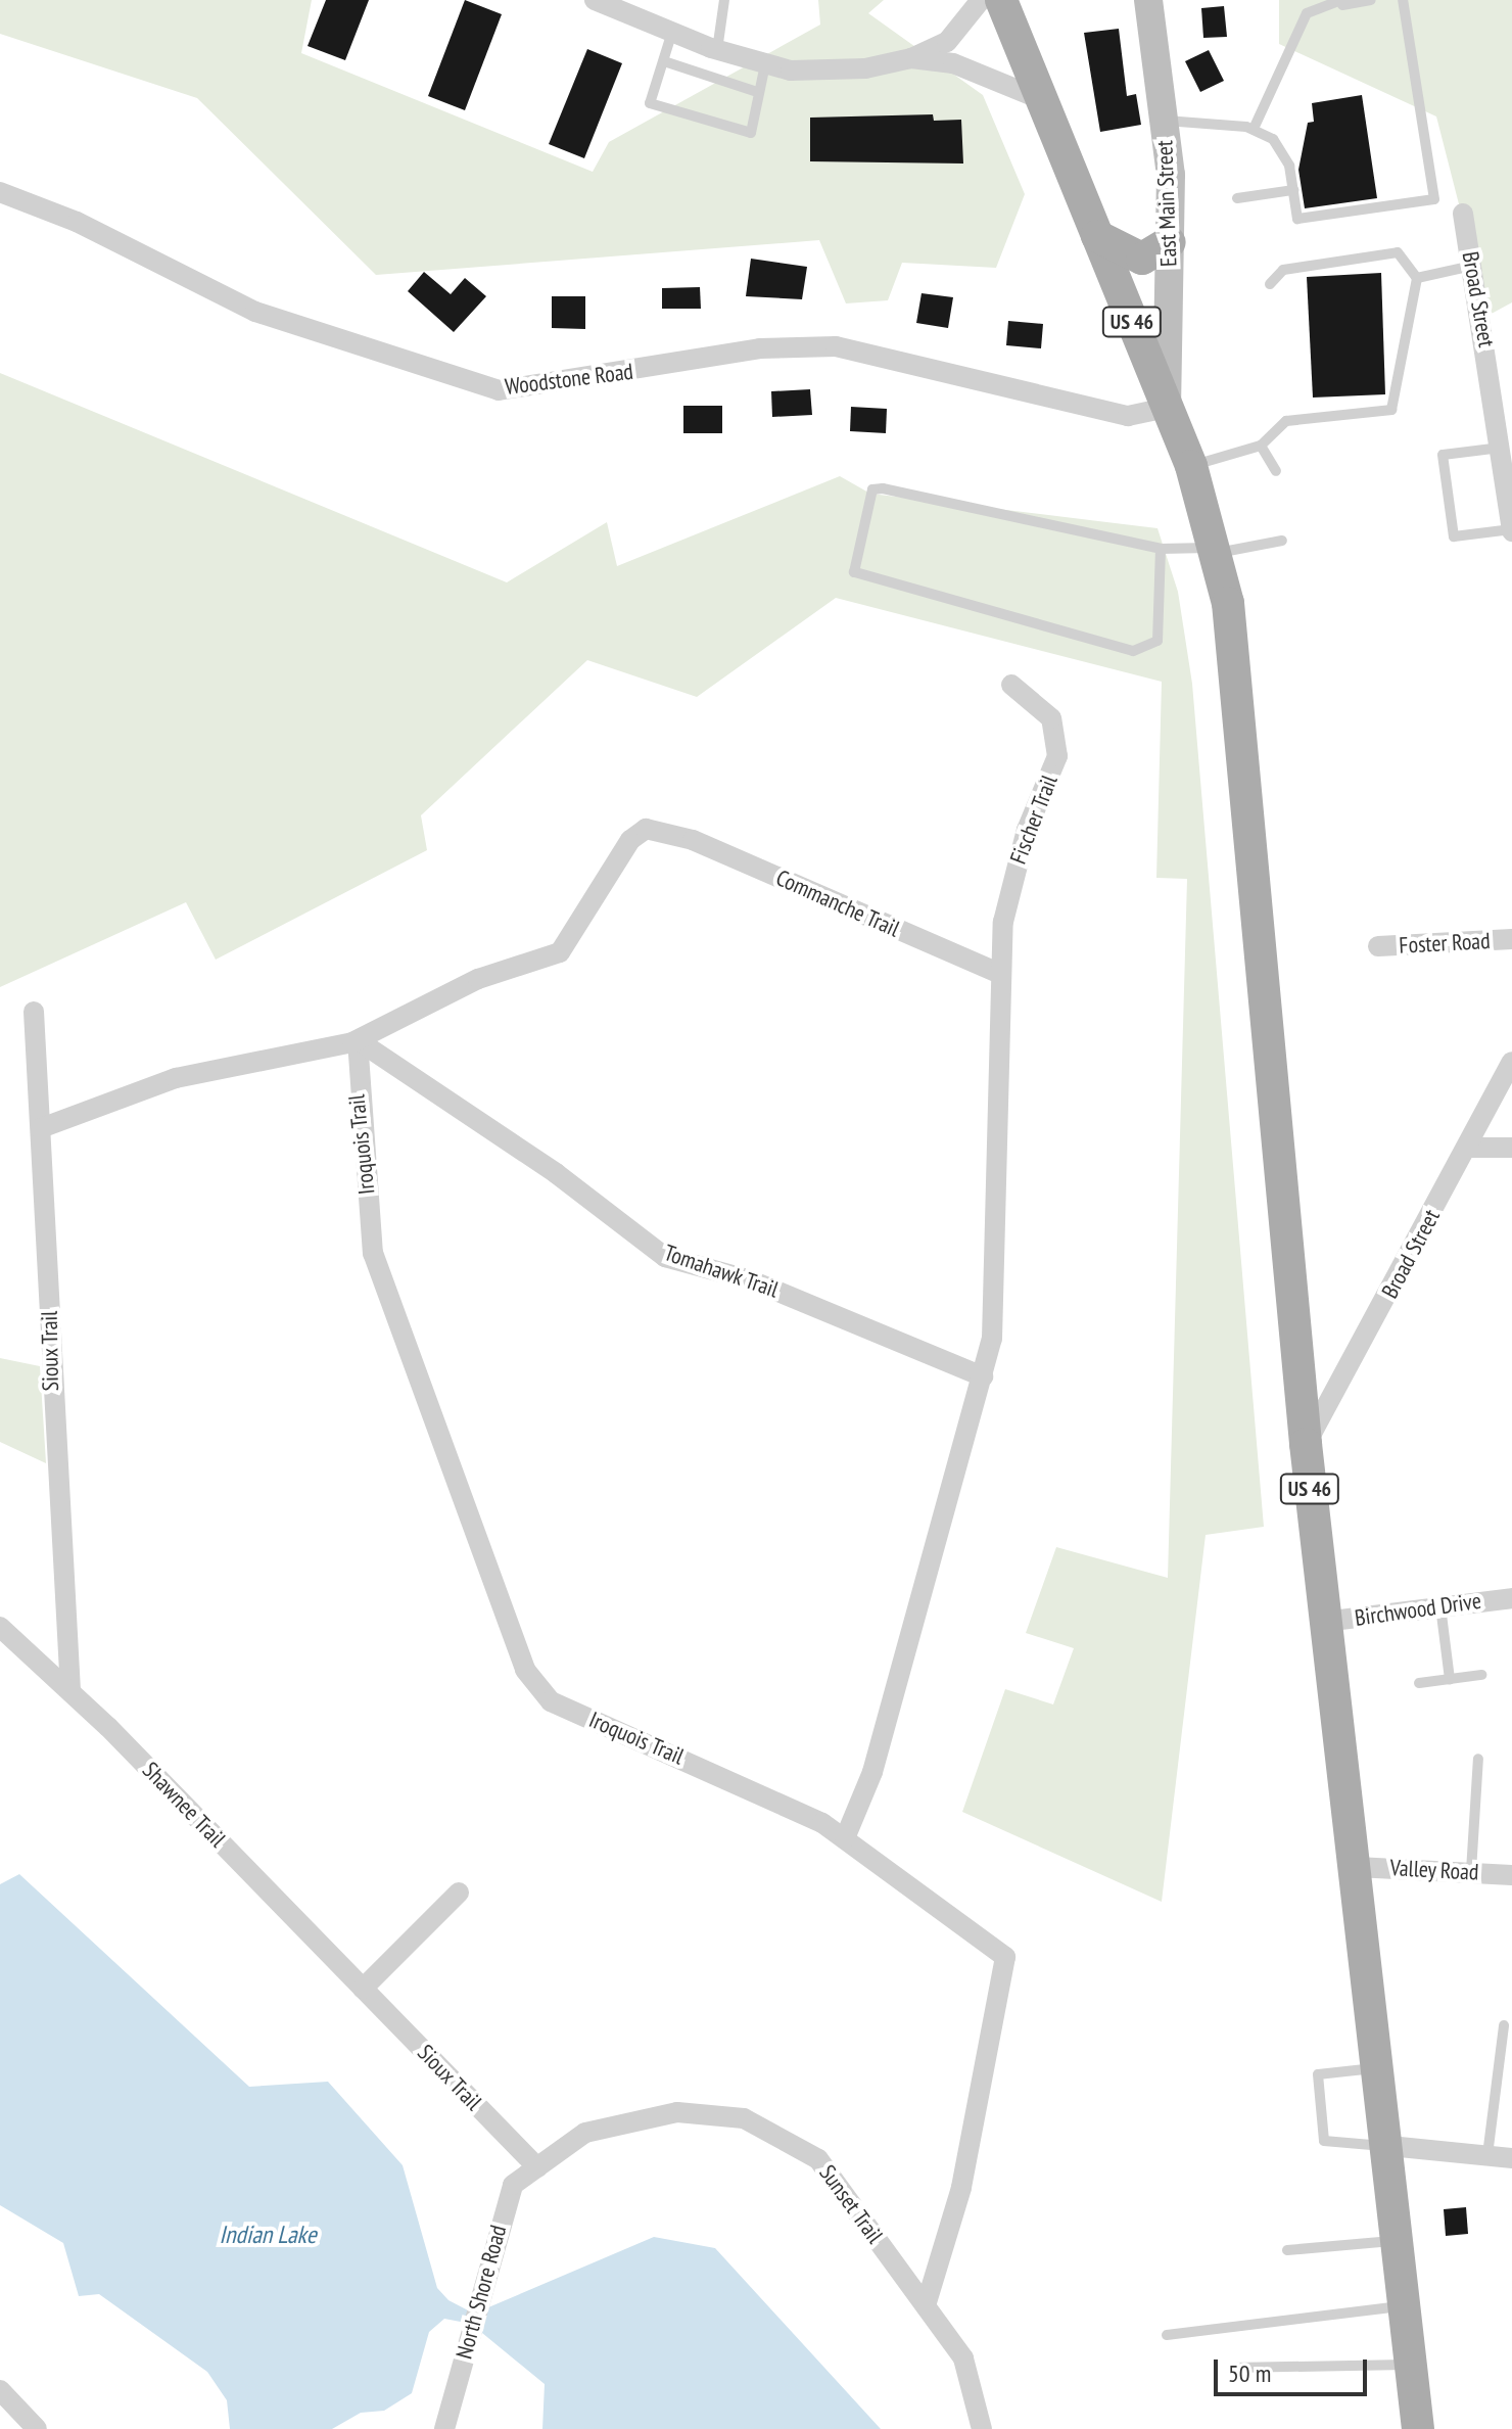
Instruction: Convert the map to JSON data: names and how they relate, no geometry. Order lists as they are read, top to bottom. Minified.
{"streets":{"main road":["US 46"],"street":["East Main Street","Broad Street","Woodstone Road","Fischer Trail","Commanche Trail","Foster Road","Iroquois Trail","Tomahawk Trail","Sioux Trail","Birchwood Drive","Shawnee Trail","Valley Road","Sunset Trail","North Shore Road"]},"crossings":[["East Main Street","US 46"],["East Main Street","Woodstone Road"],["Broad Street","US 46"],["US 46","Woodstone Road"],["US 46","Birchwood Drive"],["US 46","Valley Road"],["Fischer Trail","Commanche Trail"],["Commanche Trail","Iroquois Trail"],["Commanche Trail","Tomahawk Trail"],["Iroquois Trail","Tomahawk Trail"],["Iroquois Trail","Sunset Trail"],["Sioux Trail","Shawnee Trail"],["Sioux Trail","Sunset Trail"],["Sioux Trail","North Shore Road"],["Sunset Trail","North Shore Road"]],"water":["Indian Lake"],"scale_bar":"50 m"}
